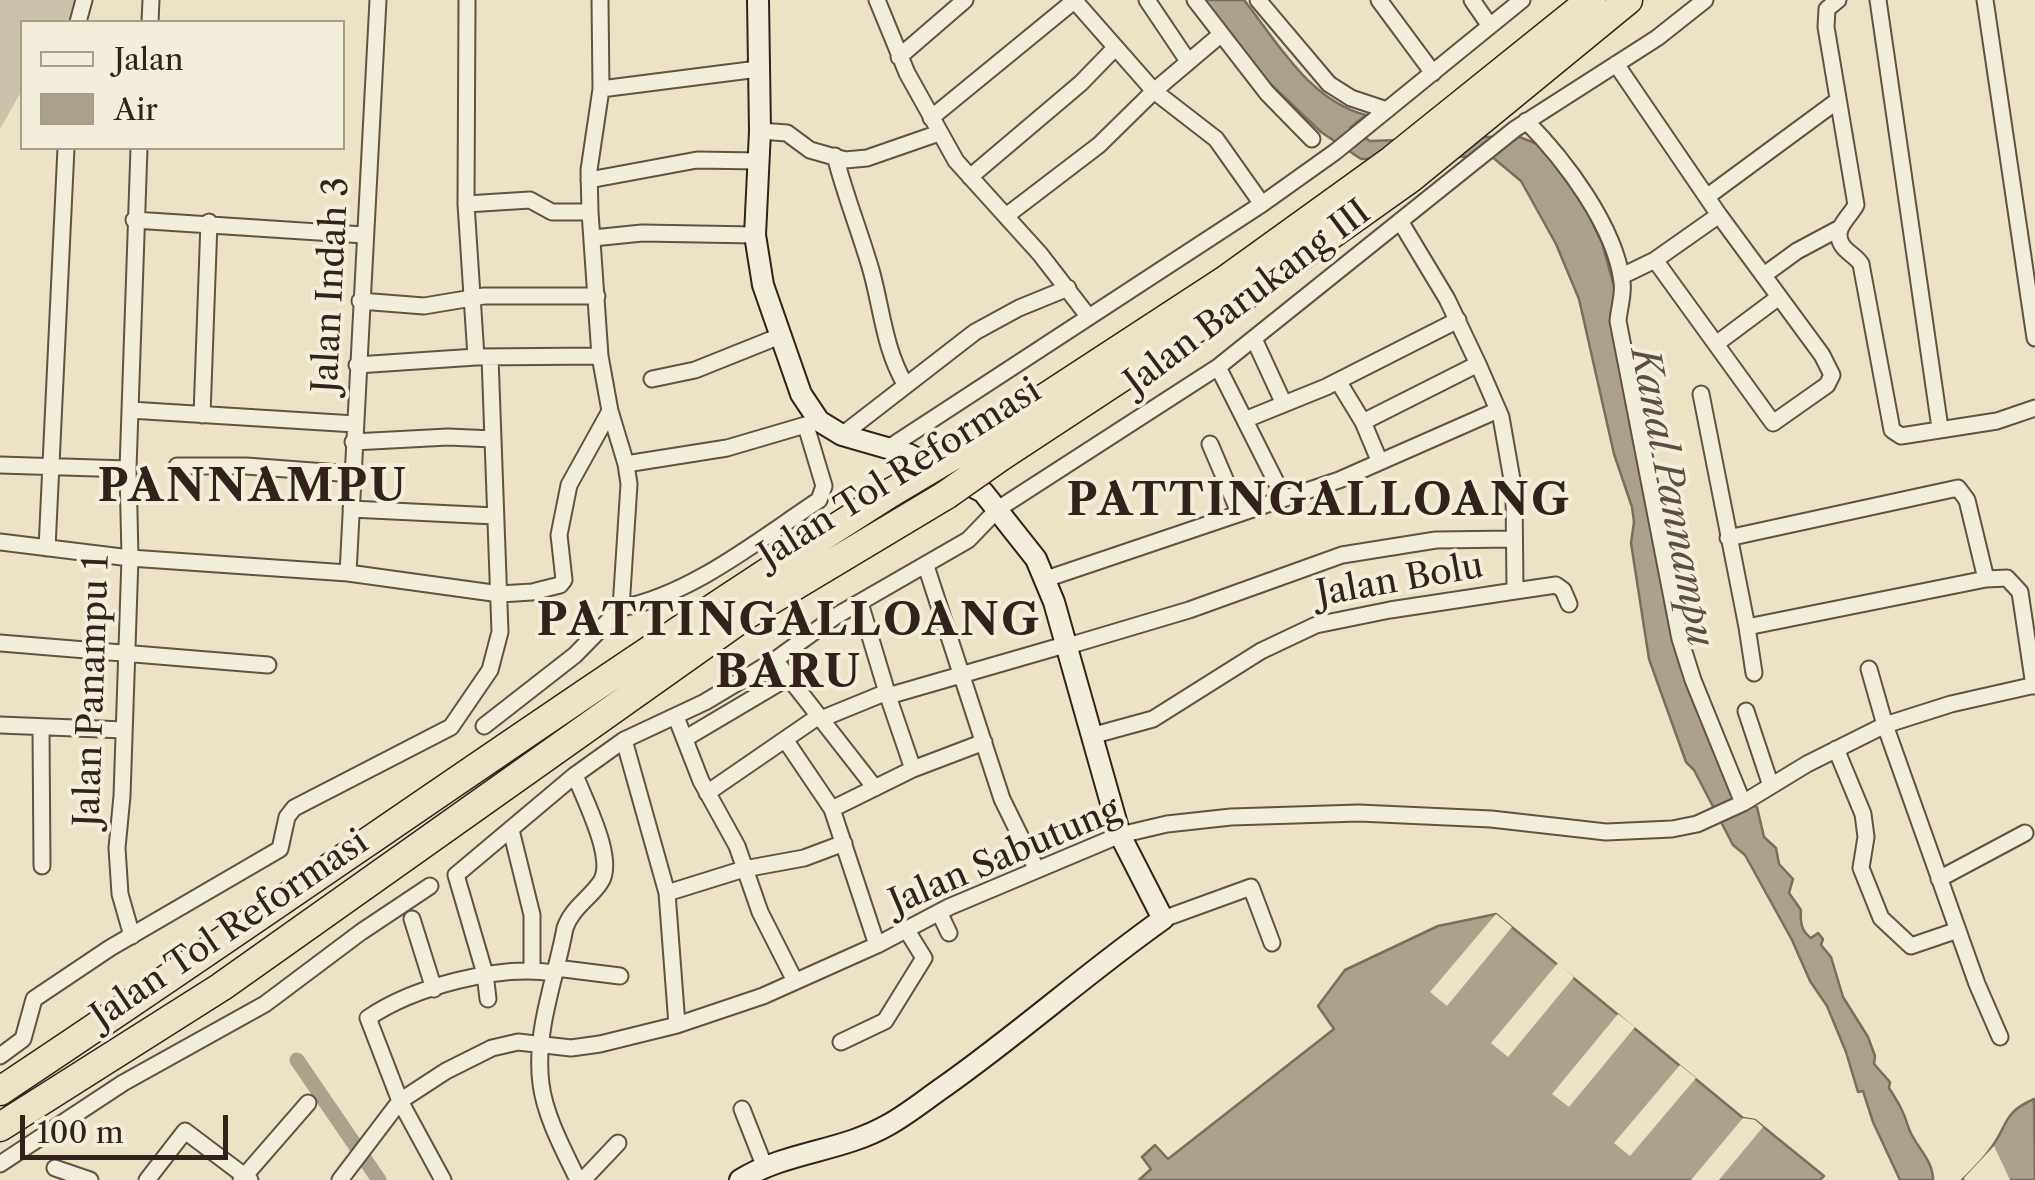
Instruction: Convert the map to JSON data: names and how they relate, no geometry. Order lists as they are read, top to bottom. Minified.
{"streets":{"highway":["Jalan Tol Reformasi"],"street":["Jalan Indah 3","Jalan Barukang III","Jalan Bolu","Jalan Panampu 1","Jalan Sabutung"]},"crossings":[["Jalan Barukang III","Jalan Tol Reformasi"],["Jalan Barukang III","Jalan Bolu"]],"districts":["PANNAMPU","PATTINGALLOANG","PATTINGALLOANG BARU"],"water":["Kanal Pannampu"],"legend":["Jalan","Air"],"scale_bar":"100 m"}
